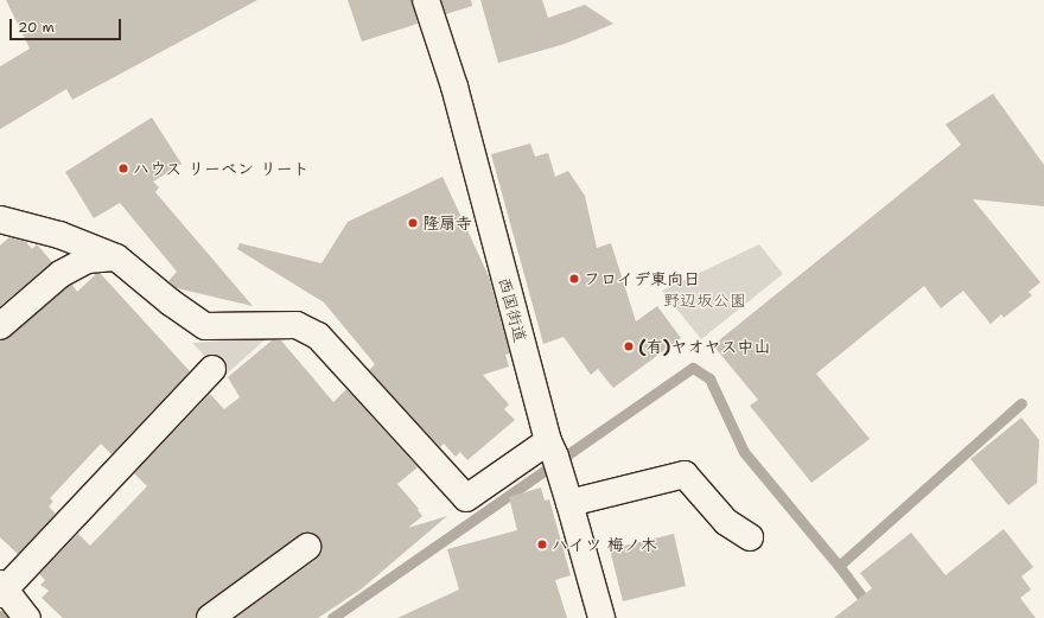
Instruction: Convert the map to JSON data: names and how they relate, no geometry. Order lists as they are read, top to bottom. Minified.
{"streets":{"street":["西国街道"]},"parks":["野辺坂公園"],"places":["ハウス リーベン リート","隆扇寺","フロイデ東向日","(有)ヤオヤス中山","ハイツ 梅ノ木"],"scale_bar":"20 m"}
